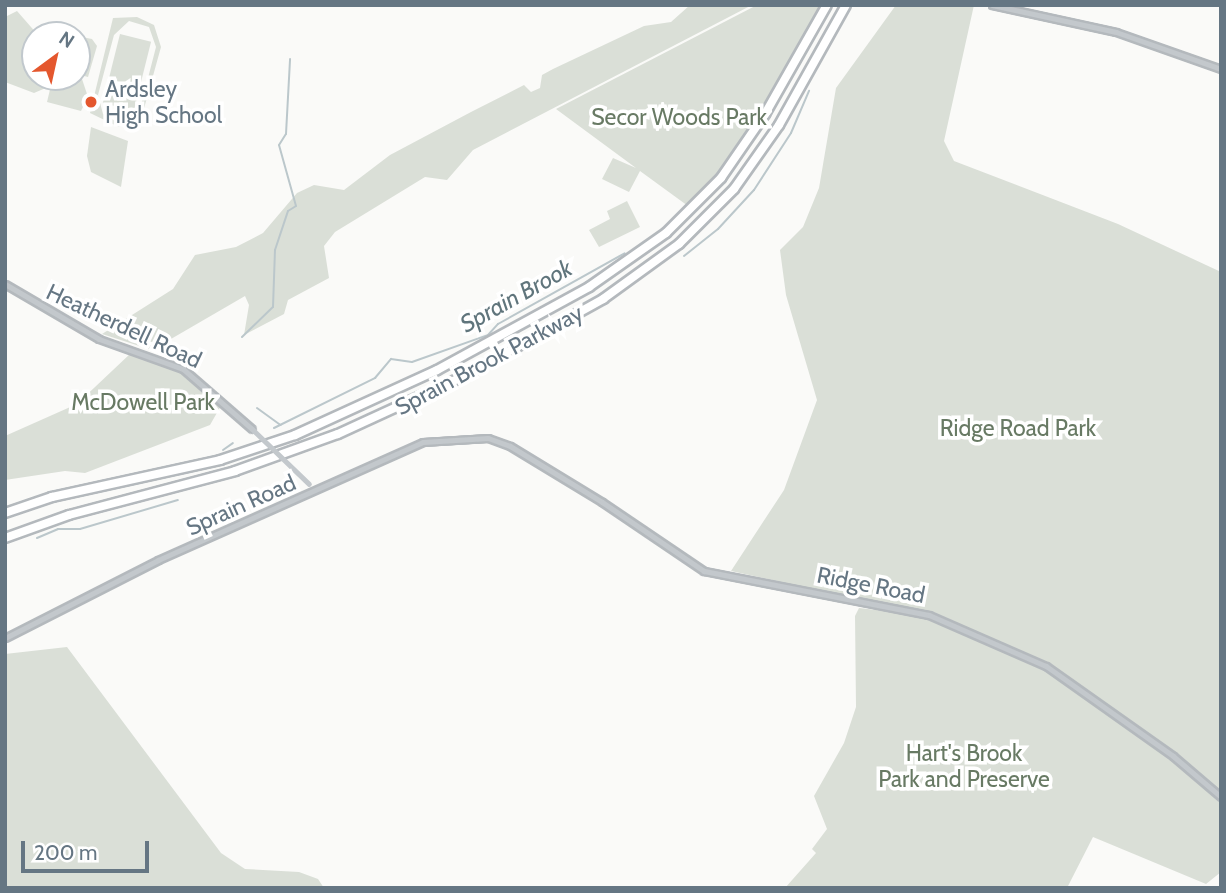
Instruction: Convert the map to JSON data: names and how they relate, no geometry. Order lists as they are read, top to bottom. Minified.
{"streets":{"highway":["Sprain Brook Parkway"],"street":["Heatherdell Road","Sprain Road","Ridge Road"]},"crossings":[["Heatherdell Road","Sprain Road"],["Sprain Road","Ridge Road"]],"water":["Sprain Brook"],"parks":["Secor Woods Park","McDowell Park","Ridge Road Park","Hart's Brook Park and Preserve"],"places":["Ardsley High School"],"scale_bar":"200 m","north":"top right"}
